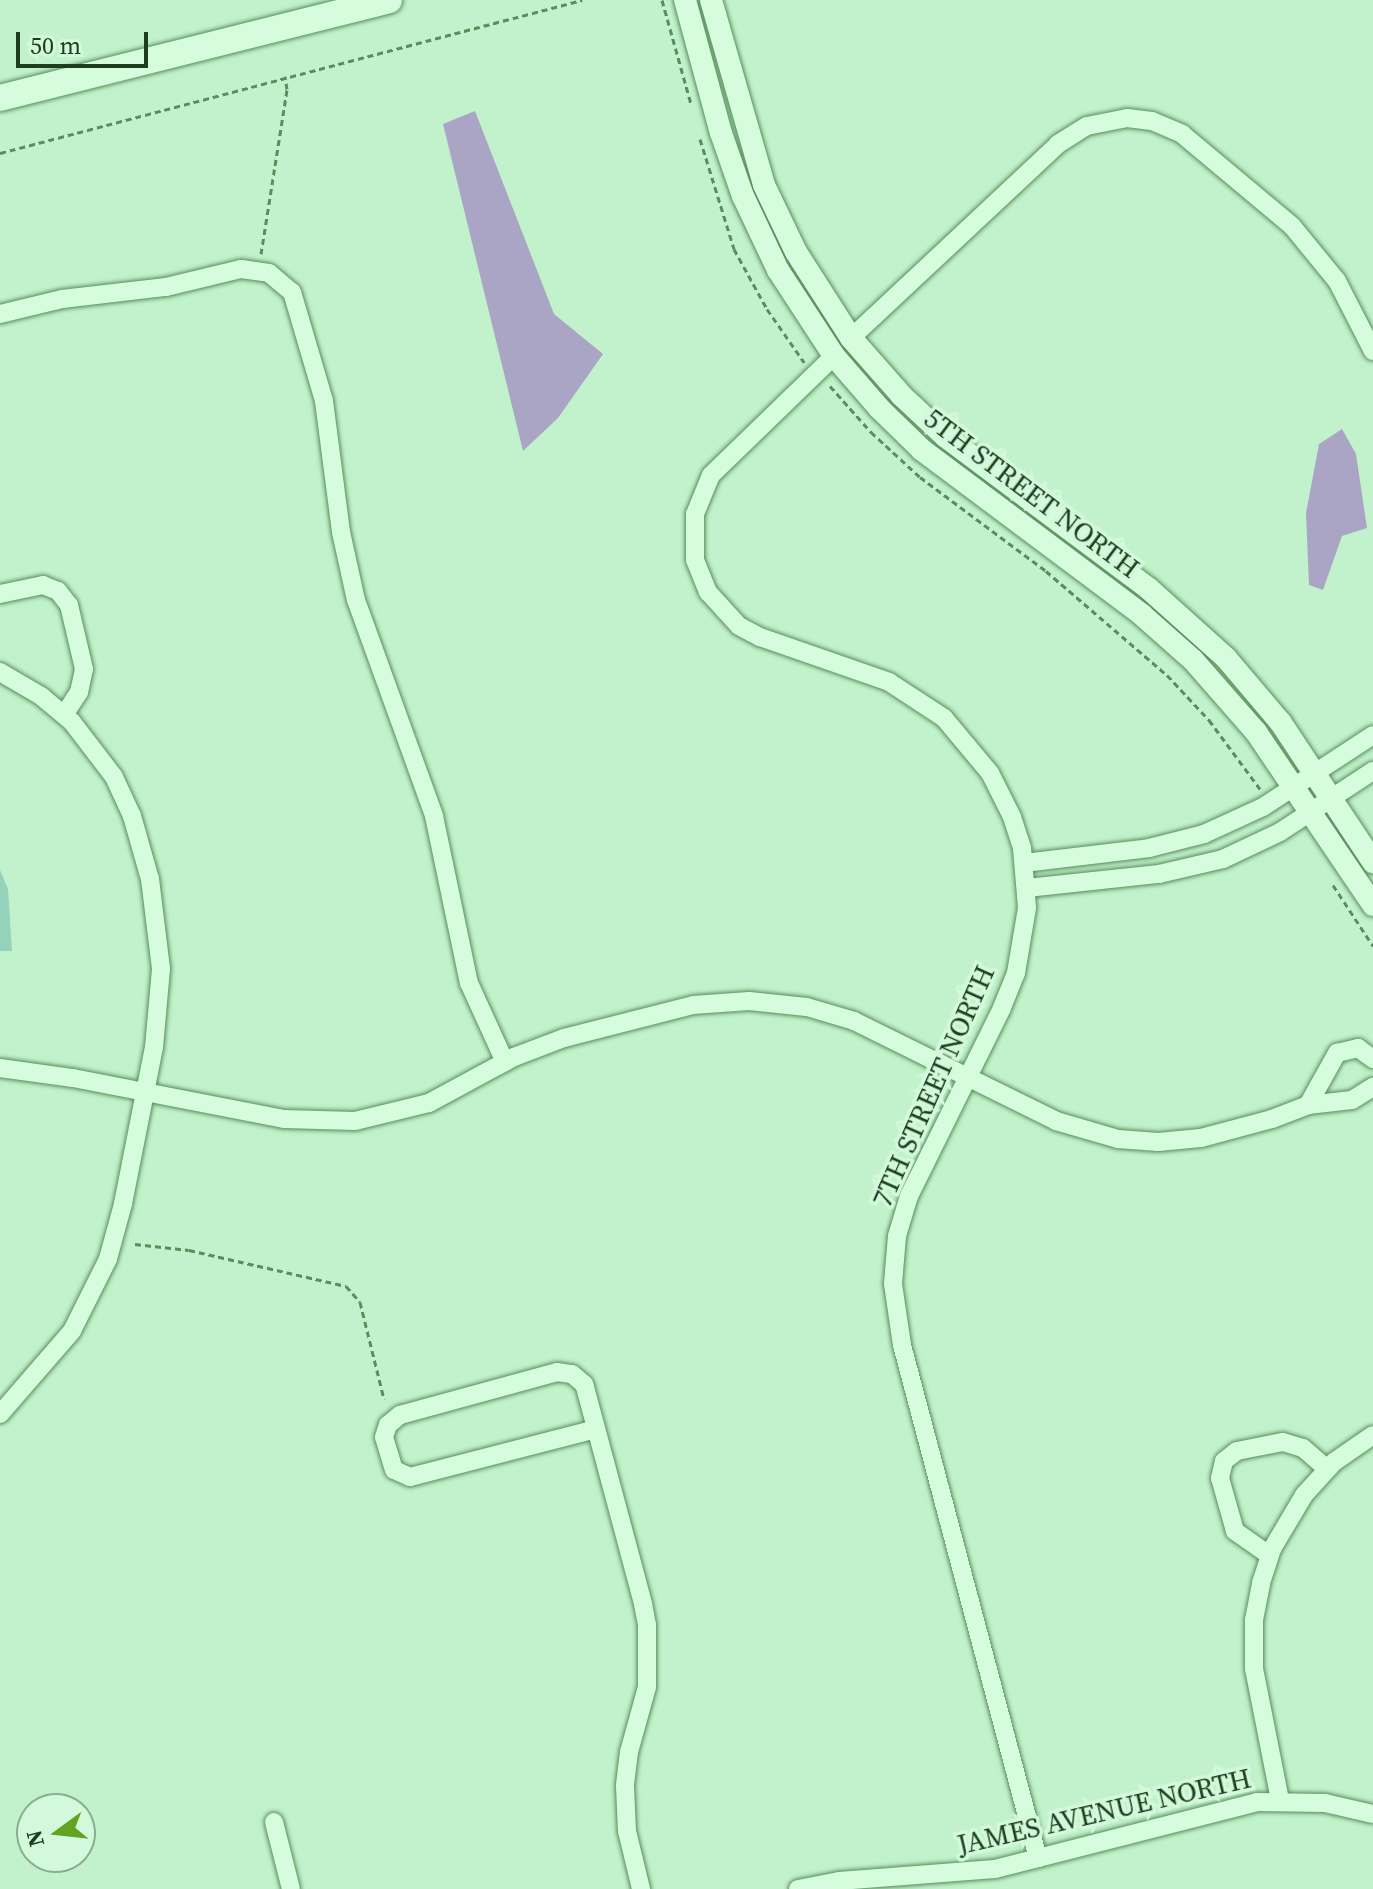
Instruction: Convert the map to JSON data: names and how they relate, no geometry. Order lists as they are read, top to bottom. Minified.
{"streets":{"street":["5TH STREET NORTH","7TH STREET NORTH","JAMES AVENUE NORTH"]},"crossings":[["5TH STREET NORTH","7TH STREET NORTH"],["7TH STREET NORTH","JAMES AVENUE NORTH"]],"scale_bar":"50 m","north":"left"}
